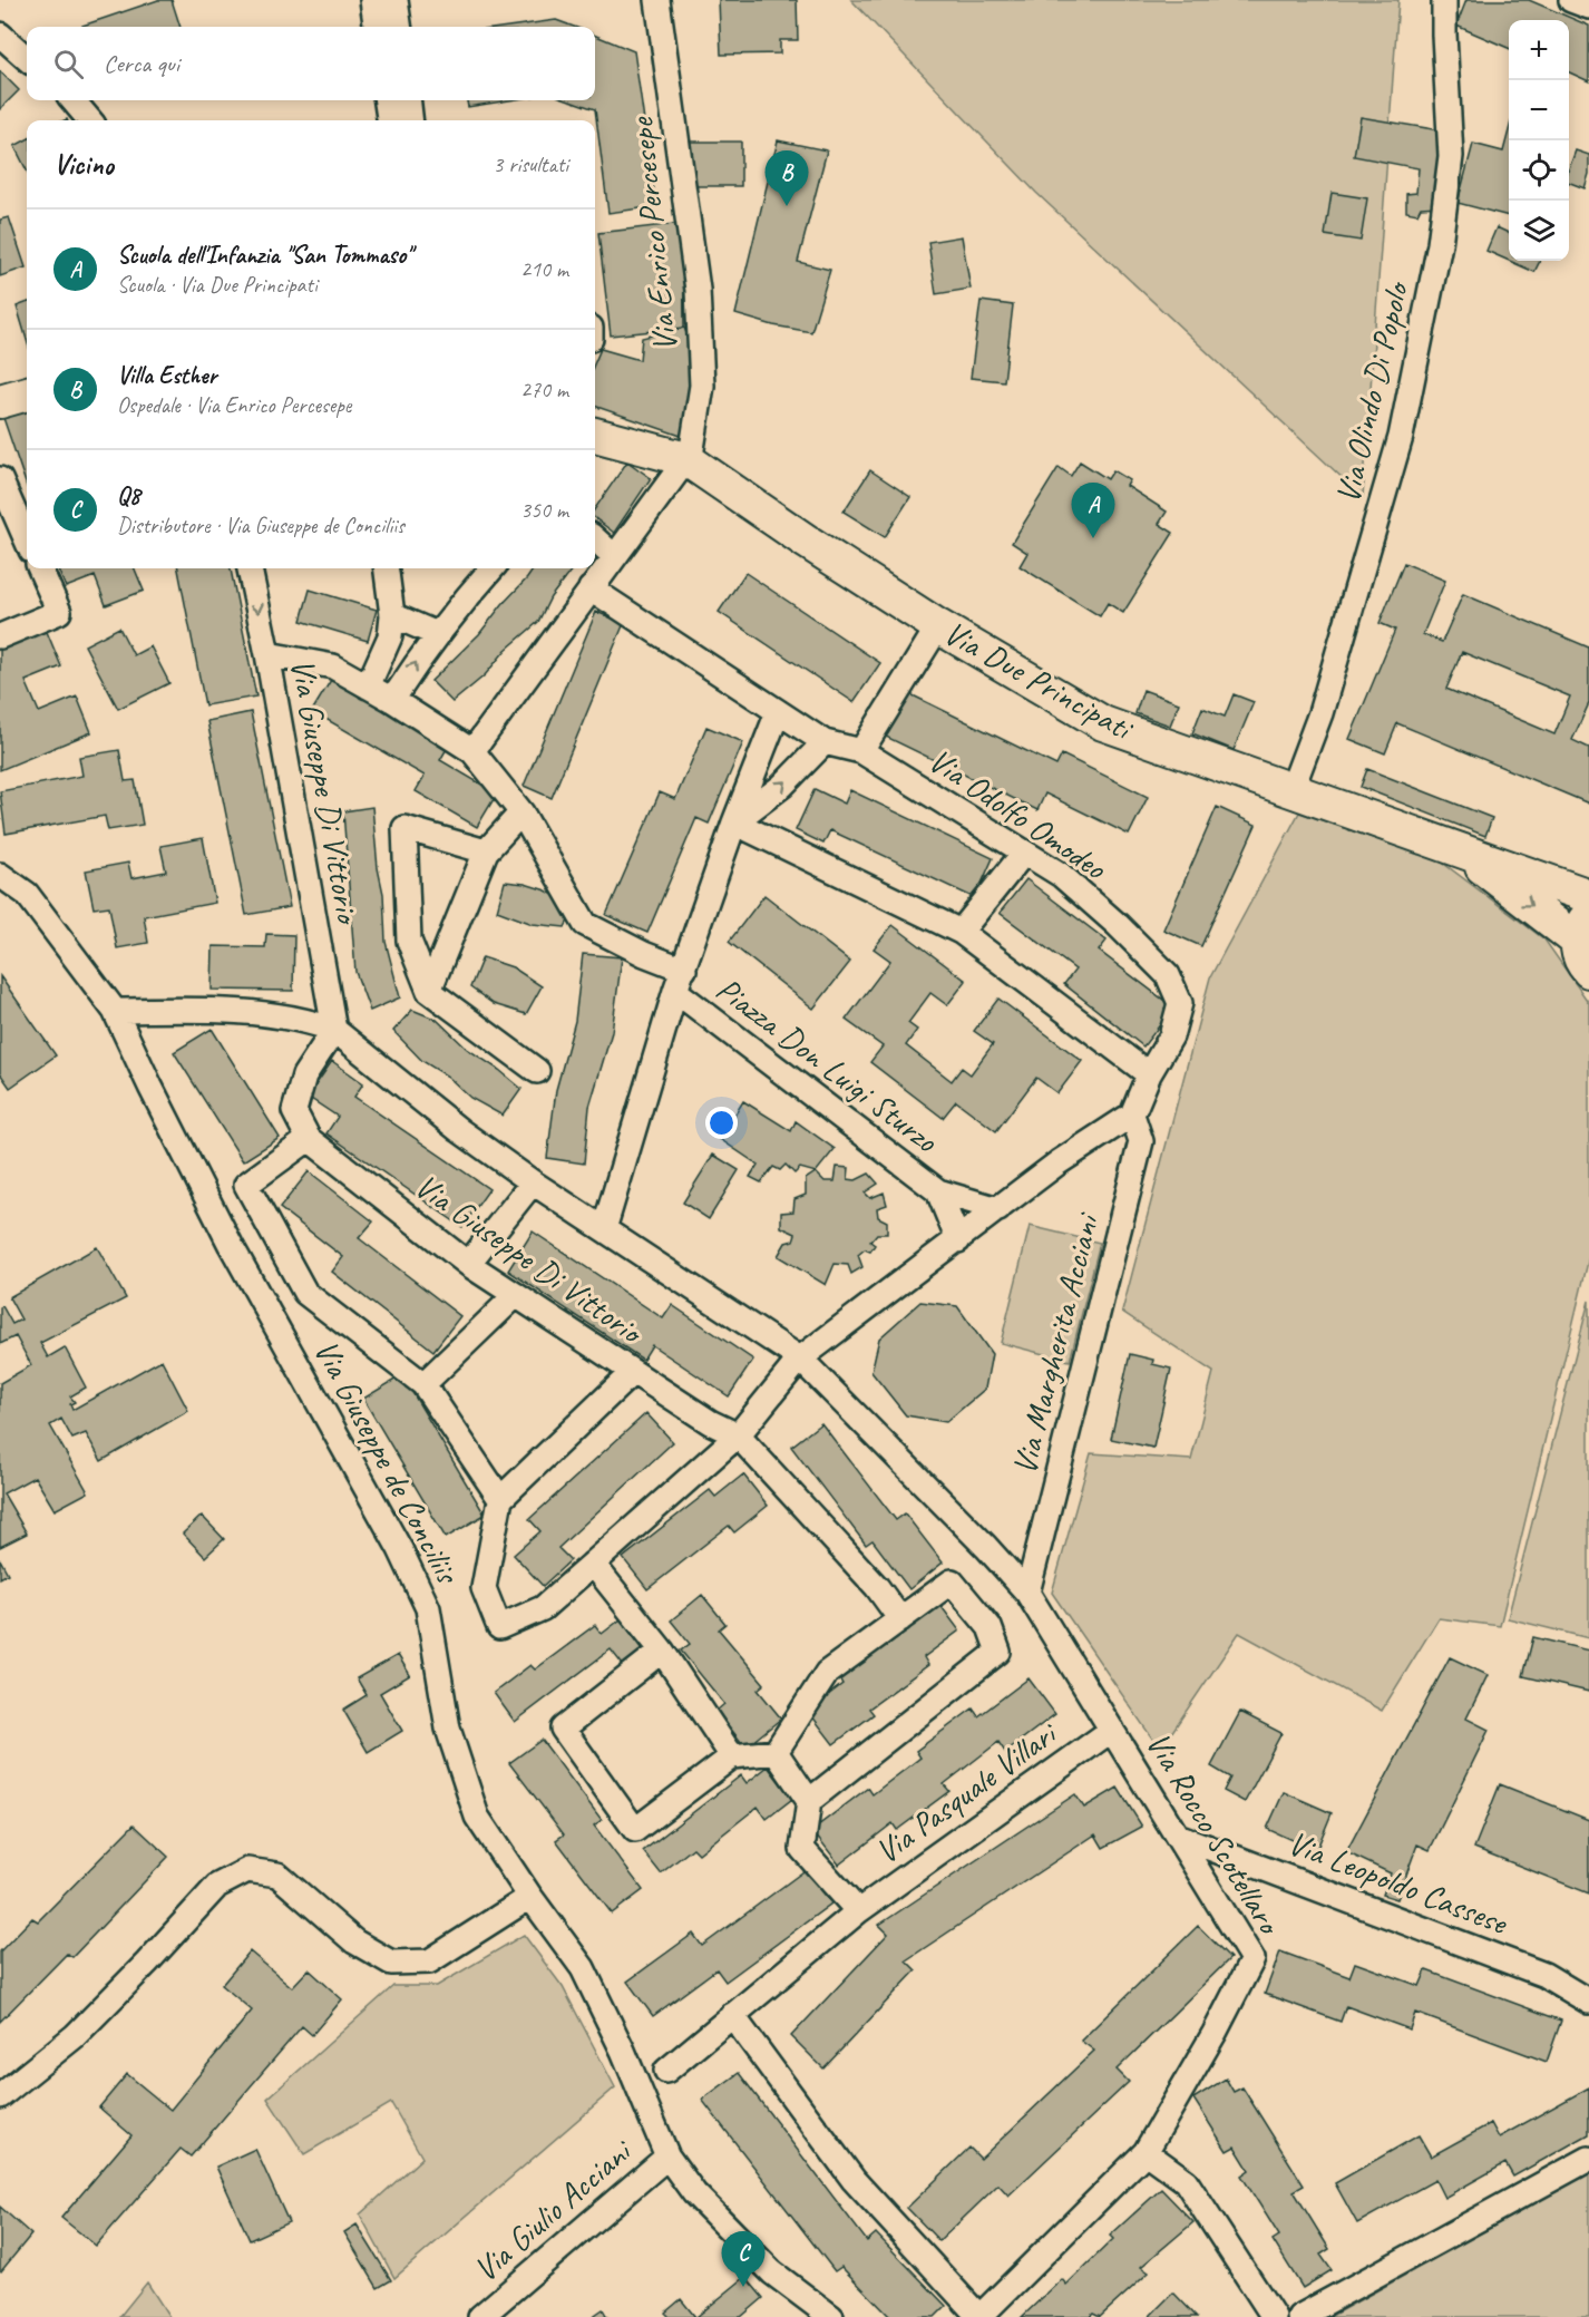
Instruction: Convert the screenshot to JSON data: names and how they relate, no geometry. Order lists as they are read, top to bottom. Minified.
{"streets":{"street":["Via Enrico Percesepe","Via Olindo Di Popolo","Via Due Principati","Via Giuseppe Di Vittorio","Via Odolfo Omodeo","Piazza Don Luigi Sturzo","Via Margherita Acciani","Via Giuseppe de Conciliis","Via Pasquale Villari","Via Rocco Scotellaro","Via Leopoldo Cassese","Via Giulio Acciani"]},"crossings":[["Via Enrico Percesepe","Via Due Principati"],["Via Olindo Di Popolo","Via Due Principati"],["Via Giuseppe Di Vittorio","Piazza Don Luigi Sturzo"],["Via Giuseppe Di Vittorio","Via Giuseppe de Conciliis"],["Via Margherita Acciani","Via Rocco Scotellaro"],["Via Giuseppe de Conciliis","Via Giulio Acciani"],["Via Pasquale Villari","Via Rocco Scotellaro"],["Via Rocco Scotellaro","Via Leopoldo Cassese"]],"page":{"map_buttons":["+","−"],"search":"Cerca qui","heading":["Vicino","3 risultati"],"pins":["B","A","C"],"list":[{"mark":"A","name":"Scuola dell'Infanzia \"San Tommaso\"","note":"Scuola · Via Due Principati","value":"210 m"},{"mark":"B","name":"Villa Esther","note":"Ospedale · Via Enrico Percesepe","value":"270 m"},{"mark":"C","name":"Q8","note":"Distributore · Via Giuseppe de Conciliis","value":"350 m"}]}}
